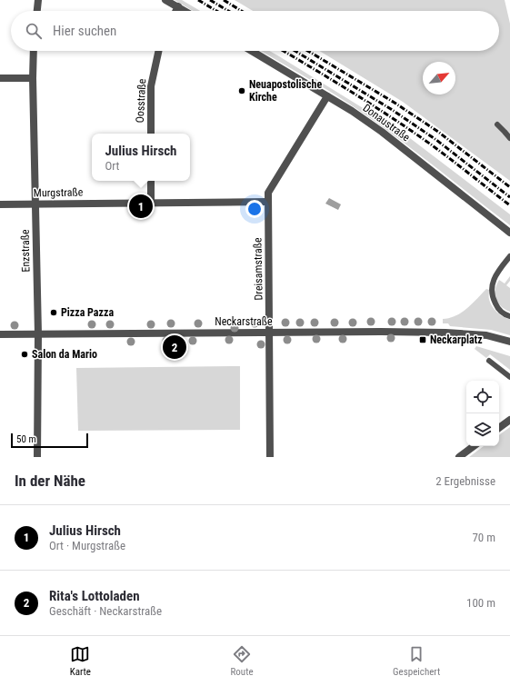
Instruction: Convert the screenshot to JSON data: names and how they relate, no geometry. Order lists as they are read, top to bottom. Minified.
{"streets":{"street":["Oosstraße","Donaustraße","Murgstraße","Enzstraße","Dreisamstraße","Neckarstraße"]},"crossings":[["Donaustraße","Dreisamstraße"],["Murgstraße","Enzstraße"],["Murgstraße","Dreisamstraße"],["Enzstraße","Neckarstraße"],["Dreisamstraße","Neckarstraße"]],"places":{"other":["Neuapostolische Kirche","Pizza Pazza","Salon da Mario"],"transit":["Neckarplatz"]},"scale_bar":"50 m","north":"top right","page":{"search":"Hier suchen","popup":["Julius Hirsch","Ort"],"pins":["1","2"],"scale":"50 m","heading":["In der Nähe","2 Ergebnisse"],"list":[{"mark":"1","name":"Julius Hirsch","note":"Ort · Murgstraße","value":"70 m"},{"mark":"2","name":"Rita's Lottoladen","note":"Geschäft · Neckarstraße","value":"100 m"}],"nav":["Karte","Route","Gespeichert"]}}
